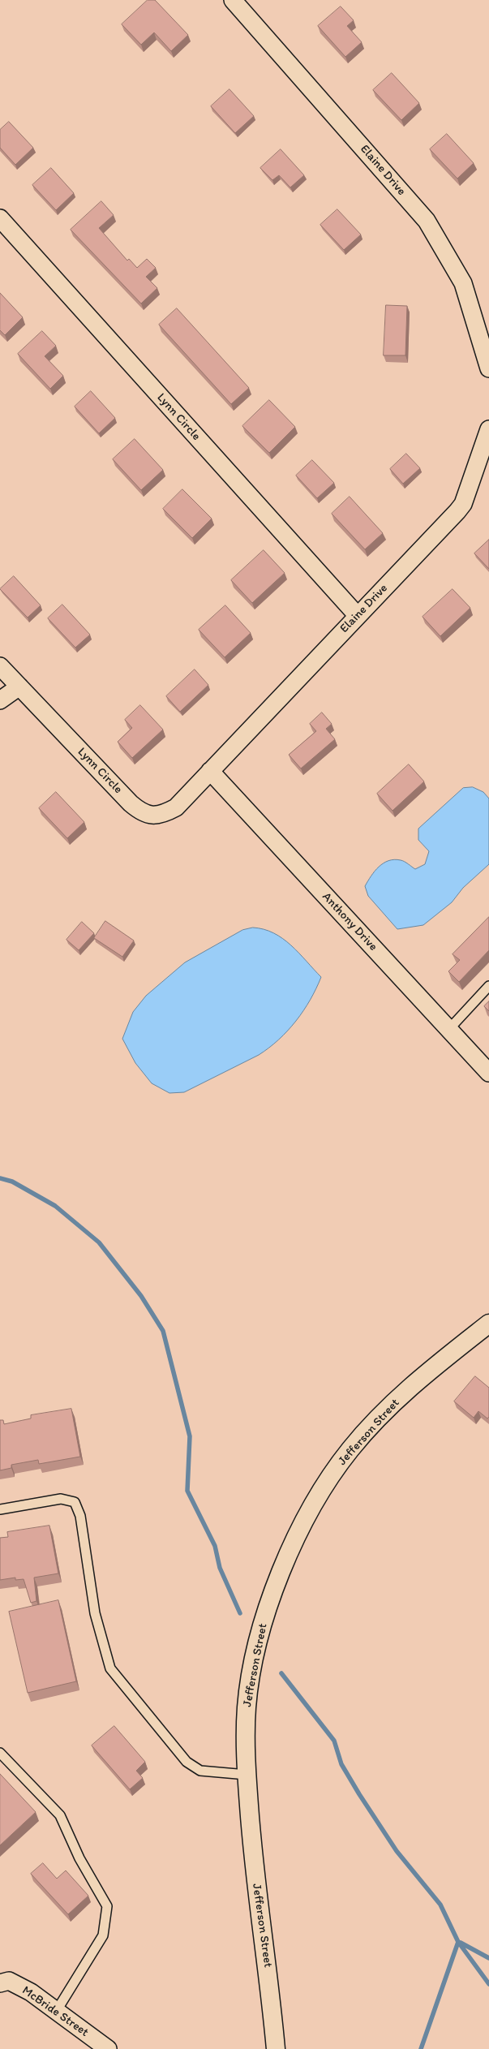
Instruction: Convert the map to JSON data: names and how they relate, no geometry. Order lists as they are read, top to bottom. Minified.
{"streets":{"street":["Elaine Drive","Lynn Circle","Anthony Drive","Jefferson Street","McBride Street"]},"crossings":[["Elaine Drive","Lynn Circle"],["Elaine Drive","Anthony Drive"],["Lynn Circle","Anthony Drive"]]}
